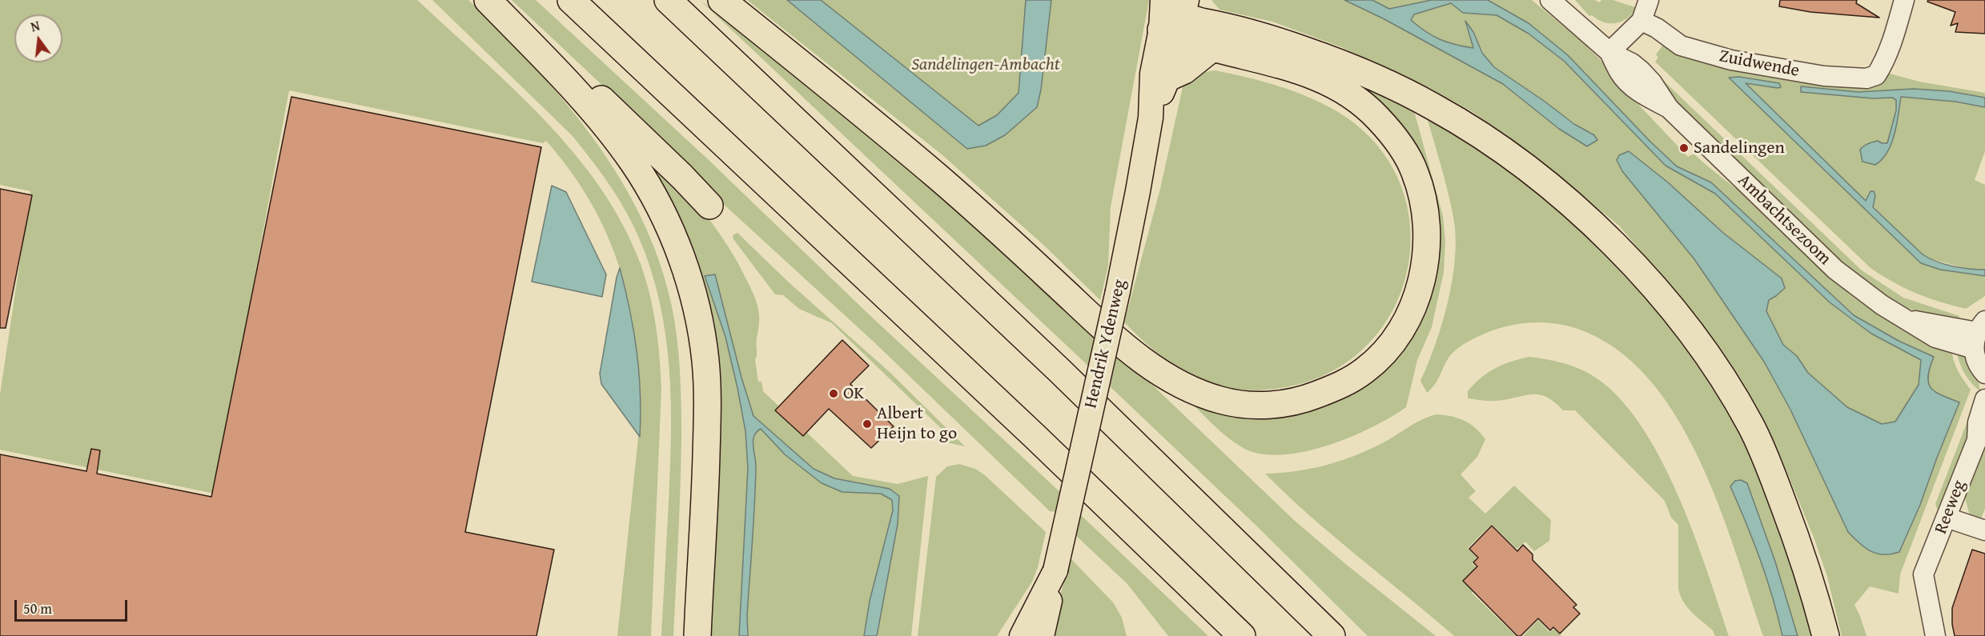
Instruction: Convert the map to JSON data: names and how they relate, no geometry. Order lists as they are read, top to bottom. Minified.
{"streets":{"main road":["Hendrik Ydenweg"],"street":["Zuidwende","Ambachtsezoom","Reeweg"]},"parks":["Sandelingen-Ambacht"],"places":["Sandelingen","OK","Albert Heijn to go"],"scale_bar":"50 m","north":"top"}
